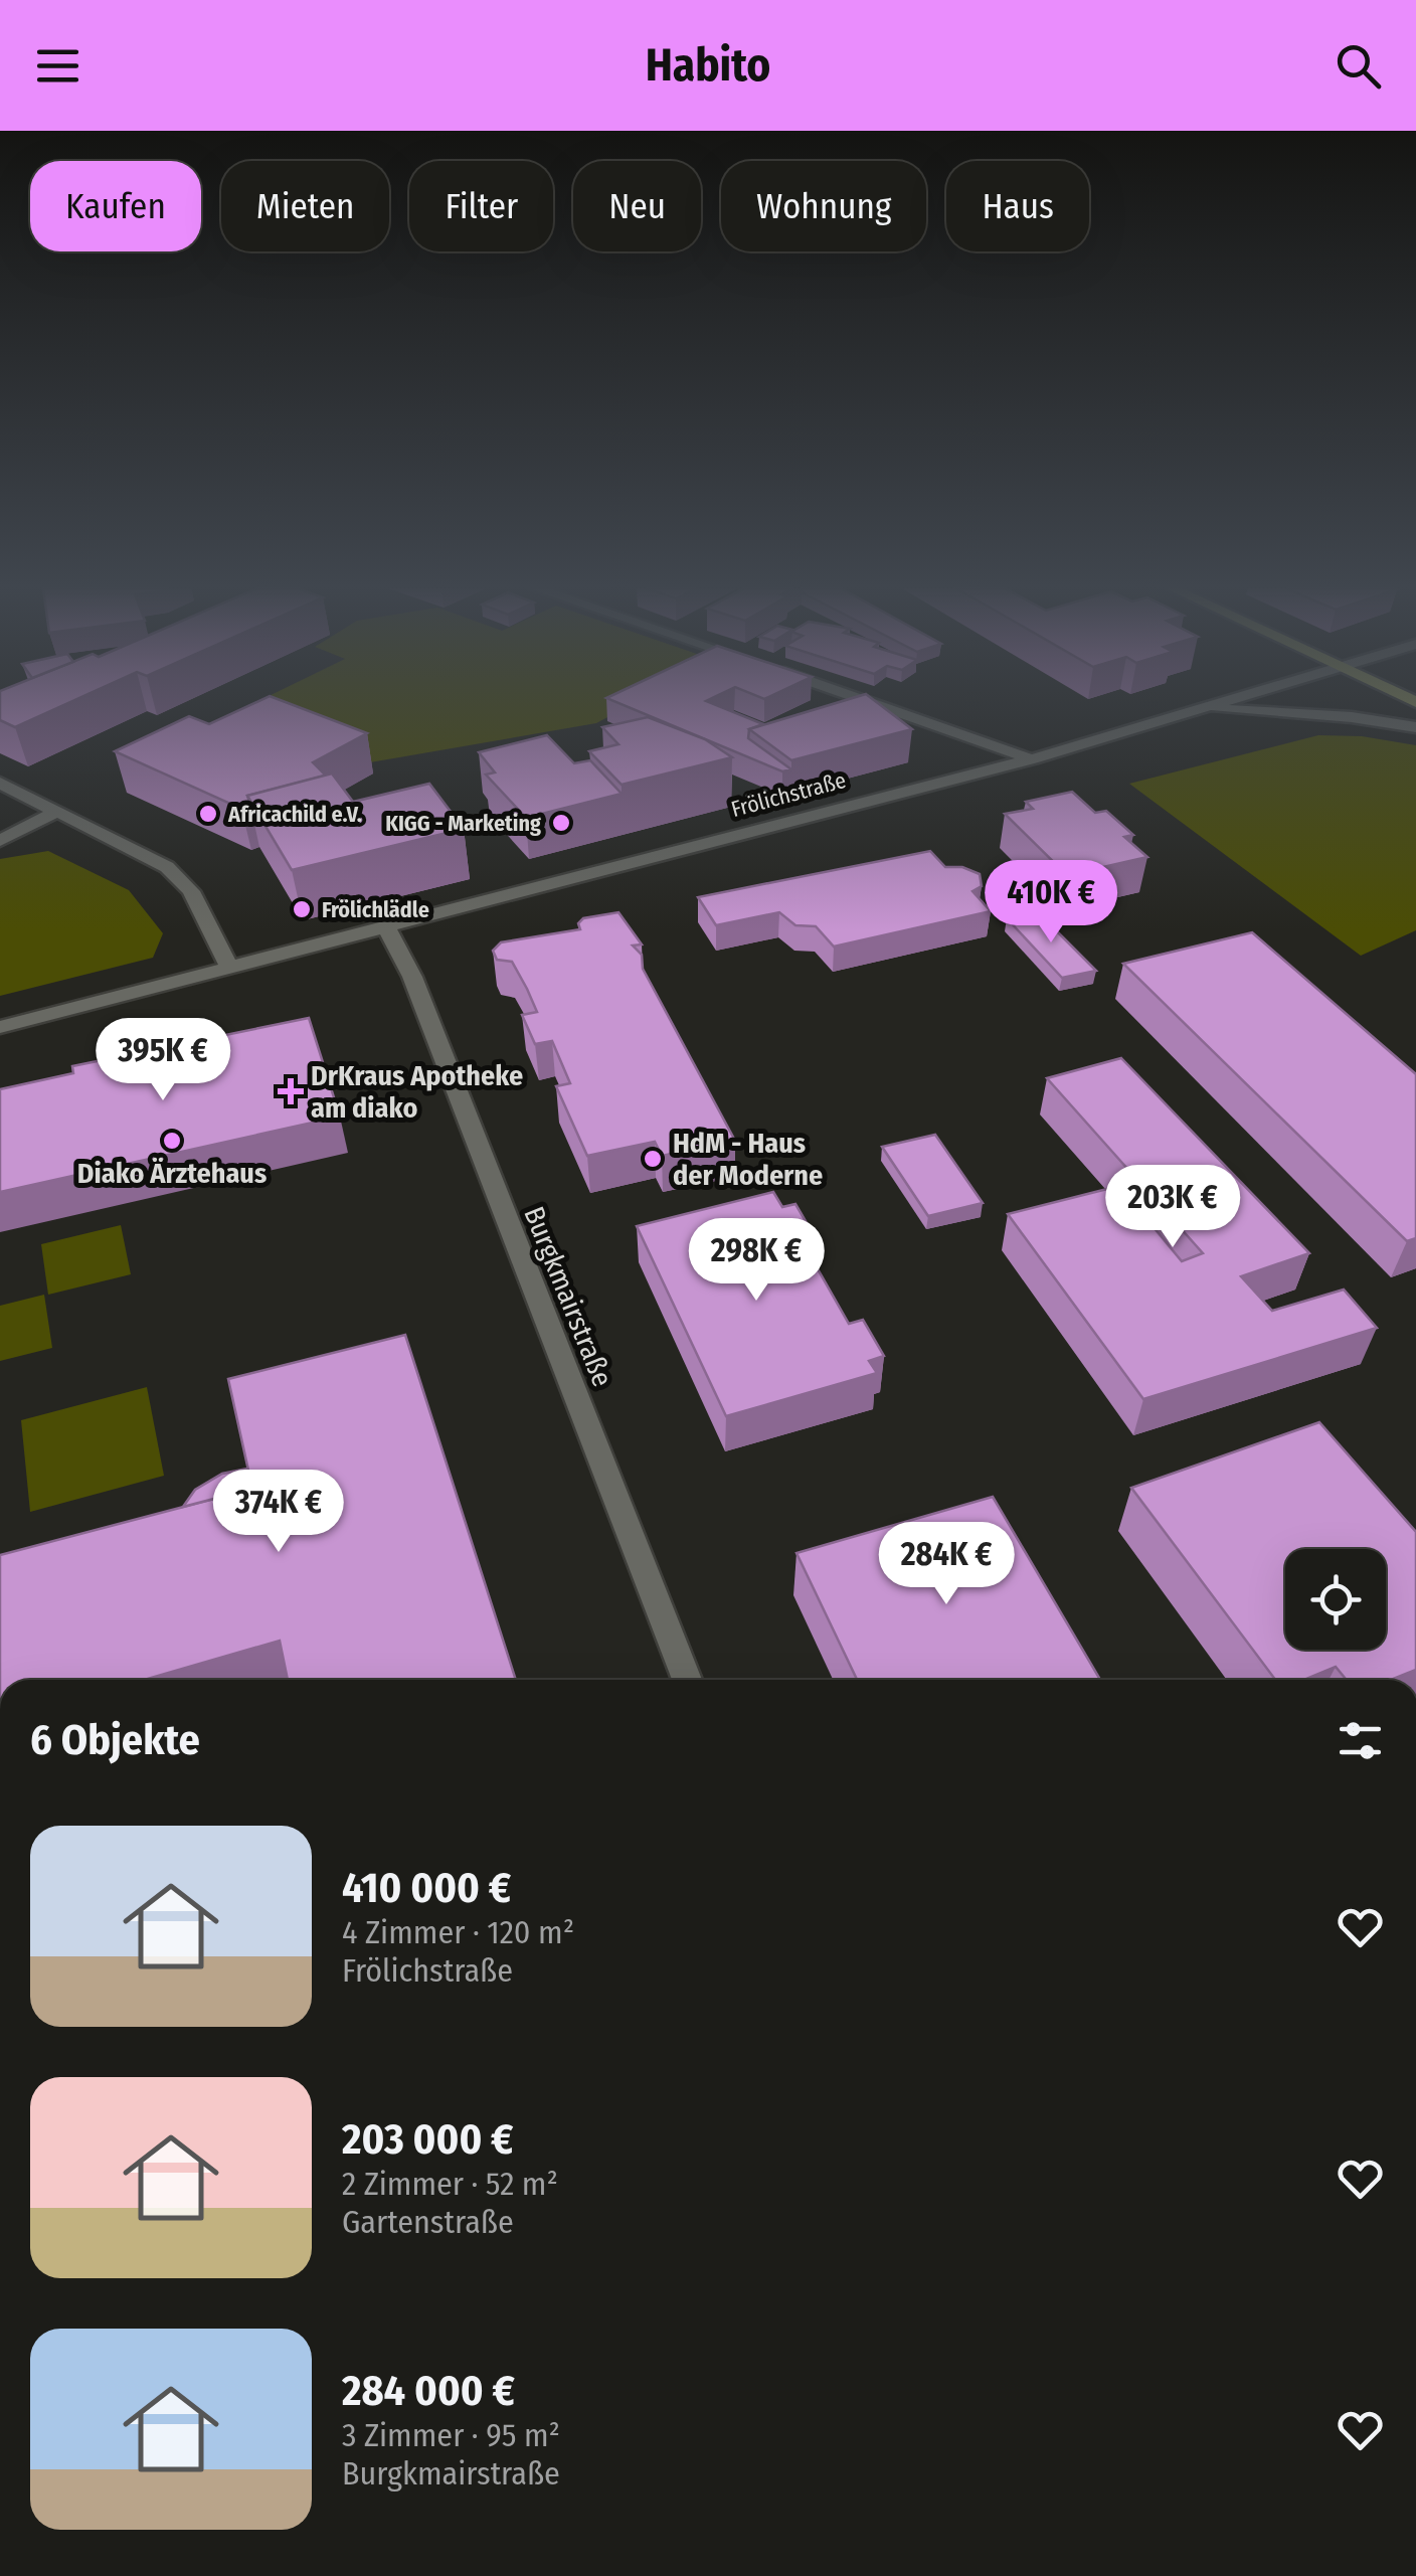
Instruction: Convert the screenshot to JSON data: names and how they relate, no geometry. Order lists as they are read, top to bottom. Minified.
{"streets":{"street":["Frölichstraße","Burgkmairstraße"]},"crossings":[["Frölichstraße","Burgkmairstraße"]],"places":{"other":["Africachild e.V.","KIGG - Marketing","Frölichlädle","Diako Ärztehaus","HdM - Haus der Moderne"],"health":["DrKraus Apotheke am diako"]},"page":{"header":"Habito","chip":["Kaufen","Mieten","Filter","Neu","Wohnung","Haus"],"price":["410K €","395K €","203K €","298K €","374K €","284K €"],"heading":"6 Objekte","list":[{"name":"410 000 €","note":"4 Zimmer · 120 m² · Frölichstraße"},{"name":"203 000 €","note":"2 Zimmer · 52 m² · Gartenstraße"},{"name":"284 000 €","note":"3 Zimmer · 95 m² · Burgkmairstraße"}]}}
